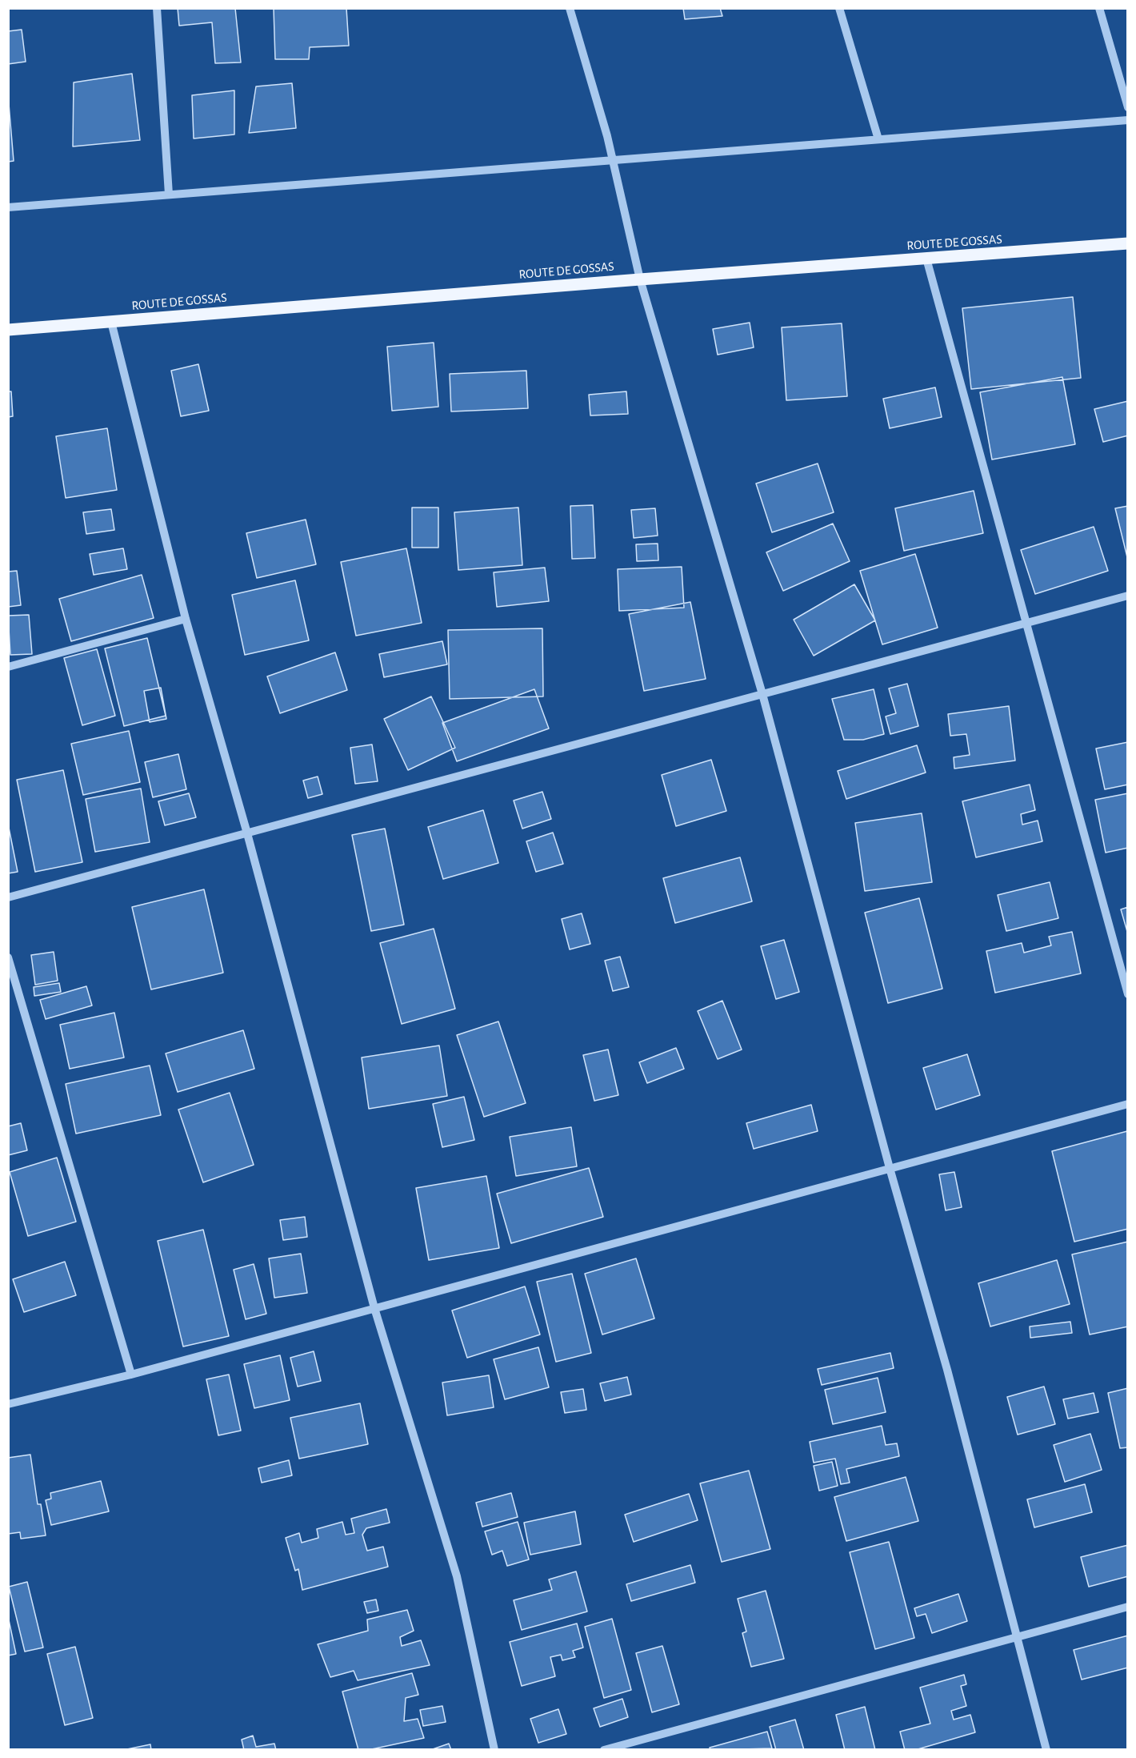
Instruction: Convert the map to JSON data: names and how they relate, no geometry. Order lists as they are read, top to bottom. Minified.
{"streets":{"main road":["ROUTE DE GOSSAS"]}}
